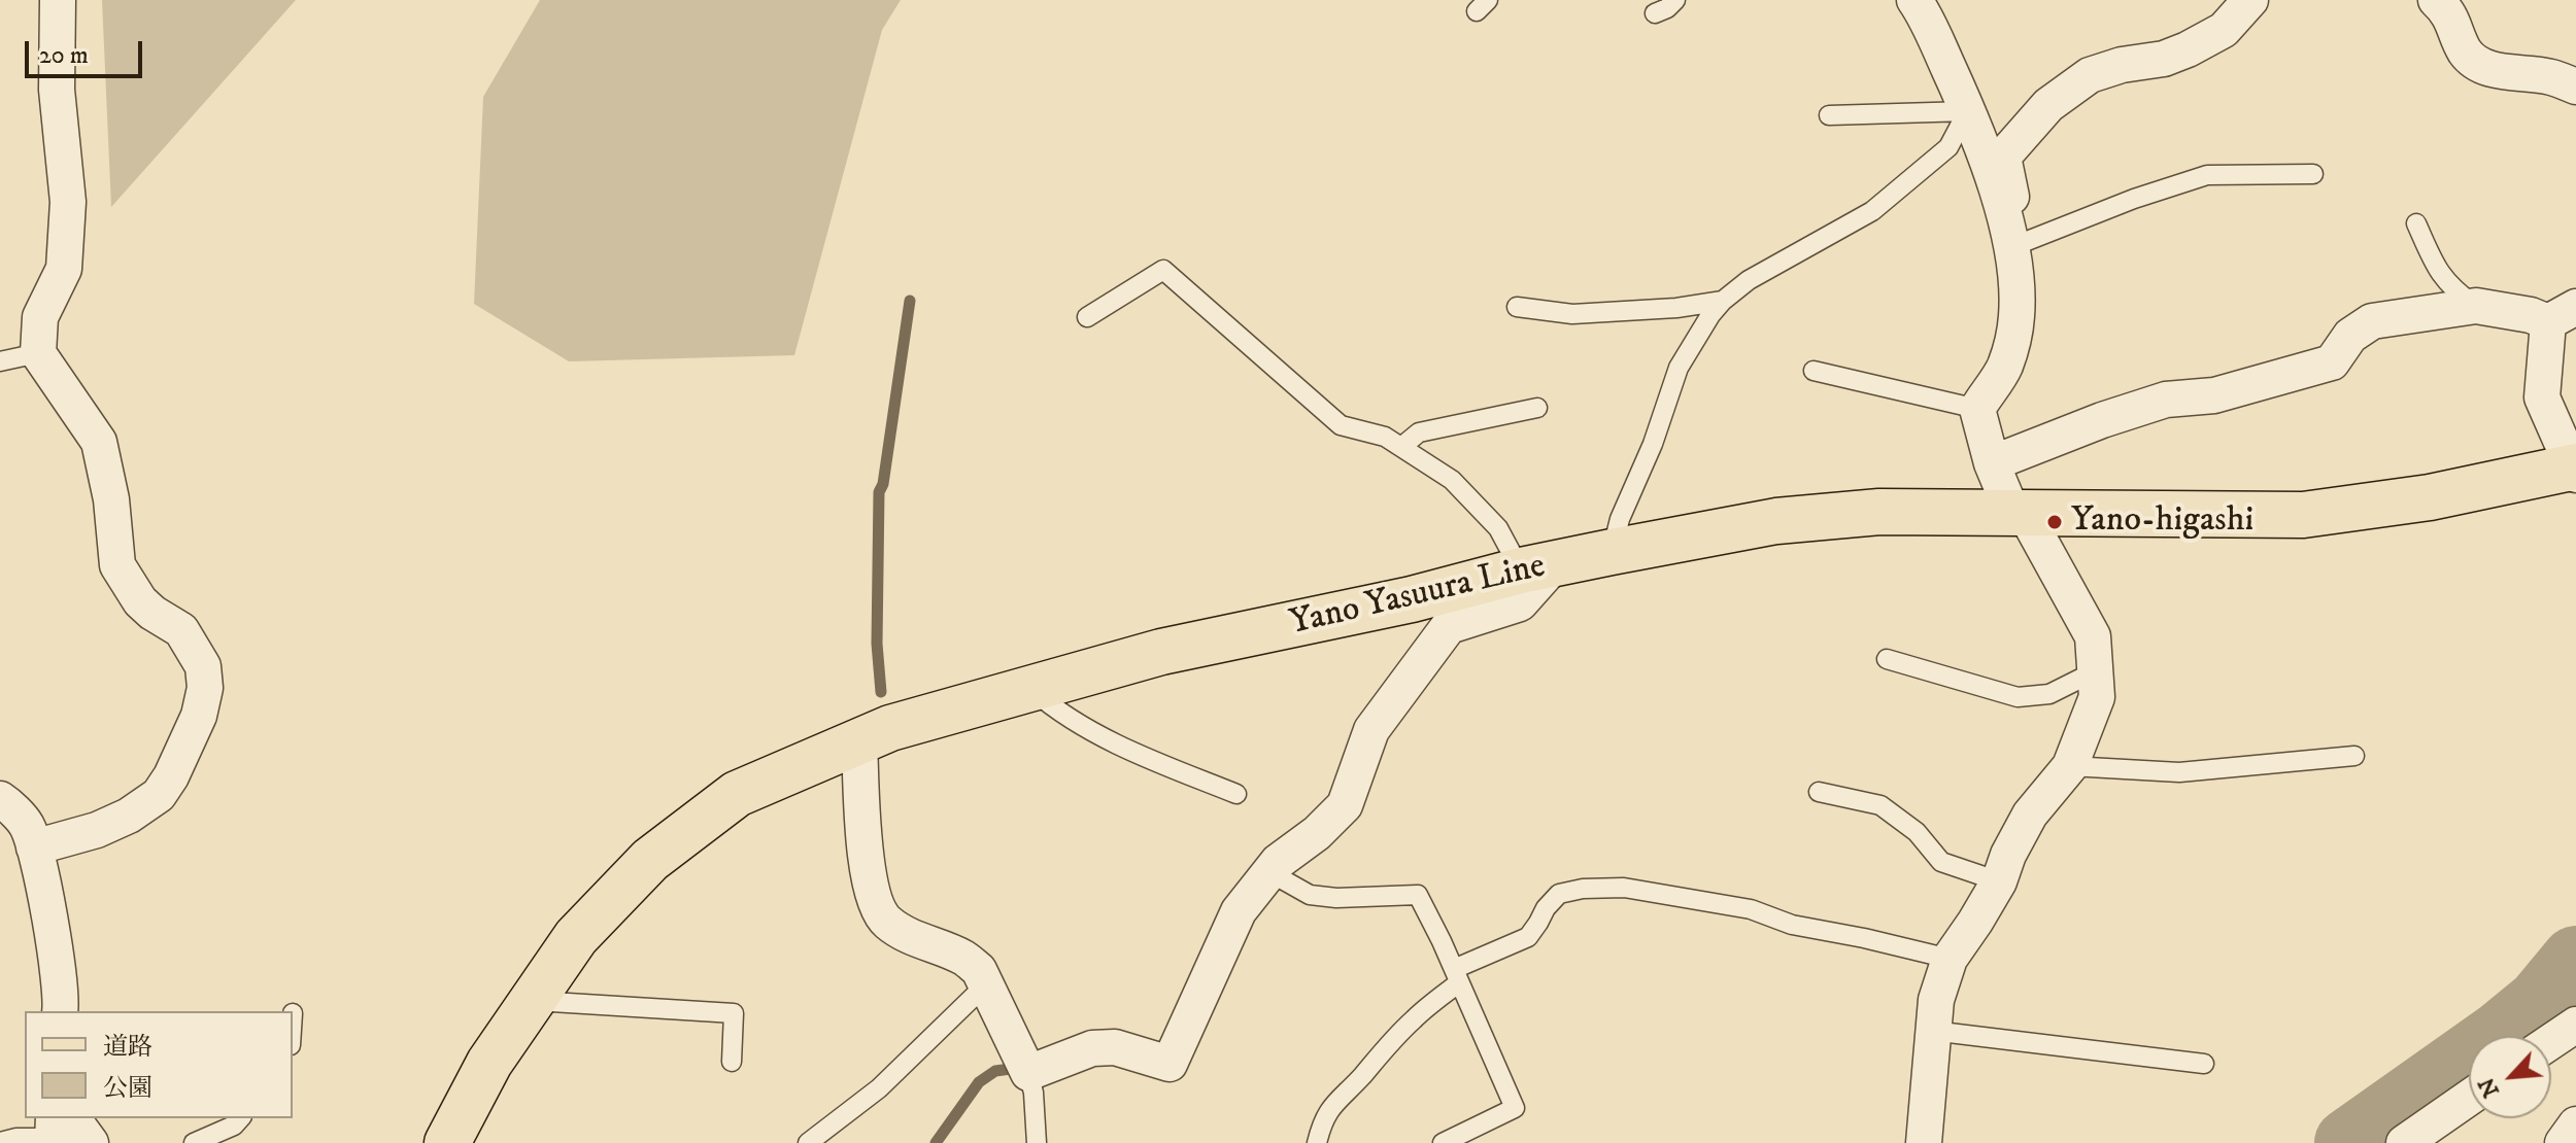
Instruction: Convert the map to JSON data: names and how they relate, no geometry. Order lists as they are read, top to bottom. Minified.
{"streets":{"main road":["Yano Yasuura Line"]},"places":["Yano-higashi"],"legend":["道路","公園"],"scale_bar":"20 m","north":"bottom left"}
